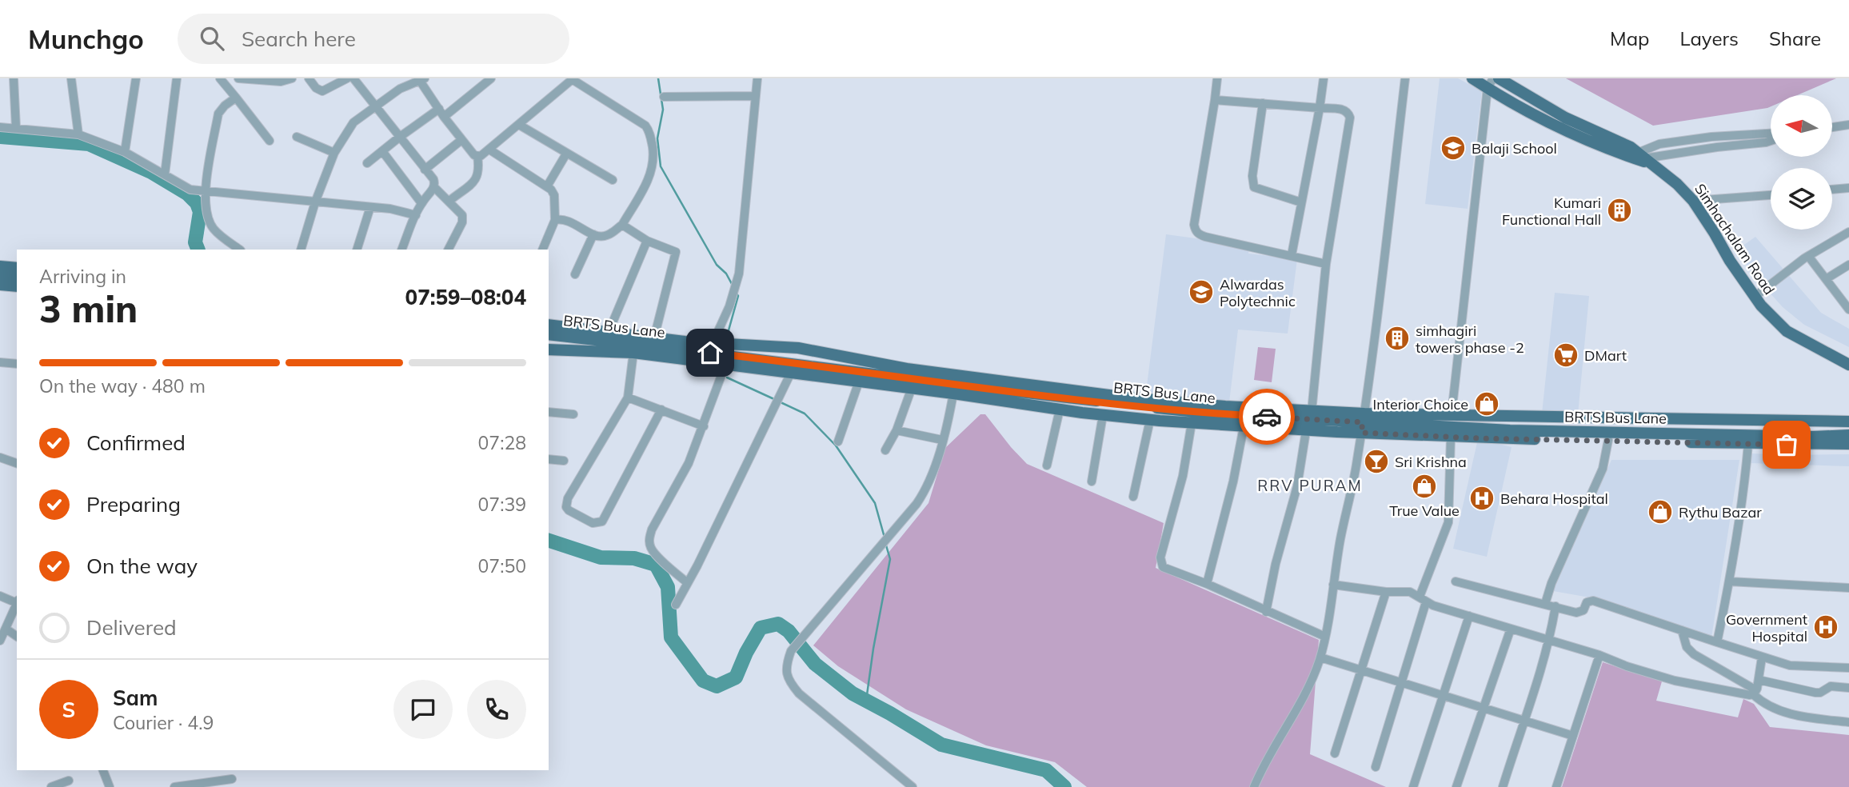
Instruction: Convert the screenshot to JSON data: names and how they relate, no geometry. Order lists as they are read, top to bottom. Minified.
{"streets":{"main road":["Simhachalam Road","BRTS Bus Lane"]},"districts":["RRV PURAM"],"places":{"school or university":["Balaji School","Alwardas Polytechnic"],"building":["Kumari Functional Hall","simhagiri towers phase -2"],"supermarket":["DMart"],"shop":["Interior Choice","True Value","Rythu Bazar"],"bar":["Sri Krishna"],"hospital":["Behara Hospital","Government Hospital"]},"north":"left","page":{"header":"Munchgo","search":"Search here","nav":["Map","Layers","Share"],"heading":["3 min","Arriving in","07:59–08:04"],"panel":["Sam","Courier · 4.9"],"bar":"On the way · 480 m","list":[["Confirmed","07:28"],["Preparing","07:39"],["On the way","07:50"],"Delivered"],"round":"S"}}
